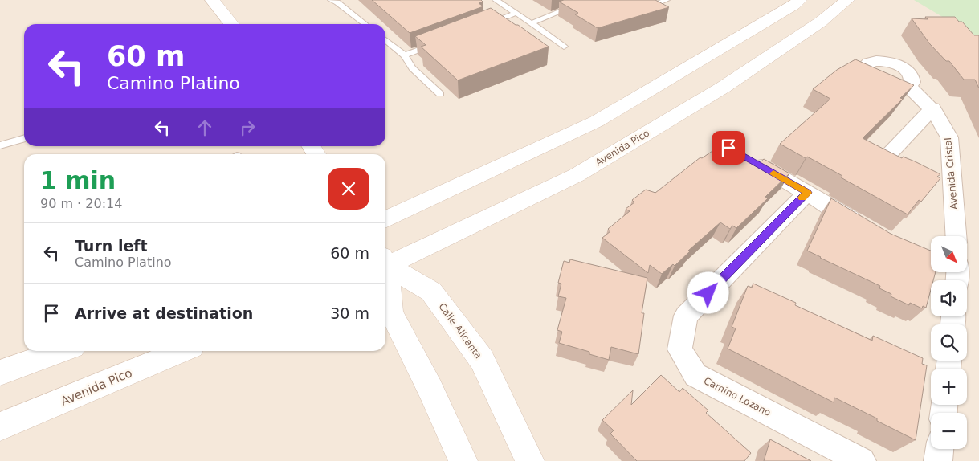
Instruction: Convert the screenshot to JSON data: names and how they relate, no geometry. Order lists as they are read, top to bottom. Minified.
{"streets":{"main road":["Avenida Pico","Calle Alicanta"],"street":["Avenida Cristal","Camino Lozano"]},"north":"bottom right","page":{"turn":["60 m","Camino Platino"],"heading":["1 min","90 m · 20:14"],"list":[{"name":"Turn left","note":"Camino Platino","value":"60 m"},{"name":"Arrive at destination","value":"30 m"}],"map_buttons":["+","−"]}}
